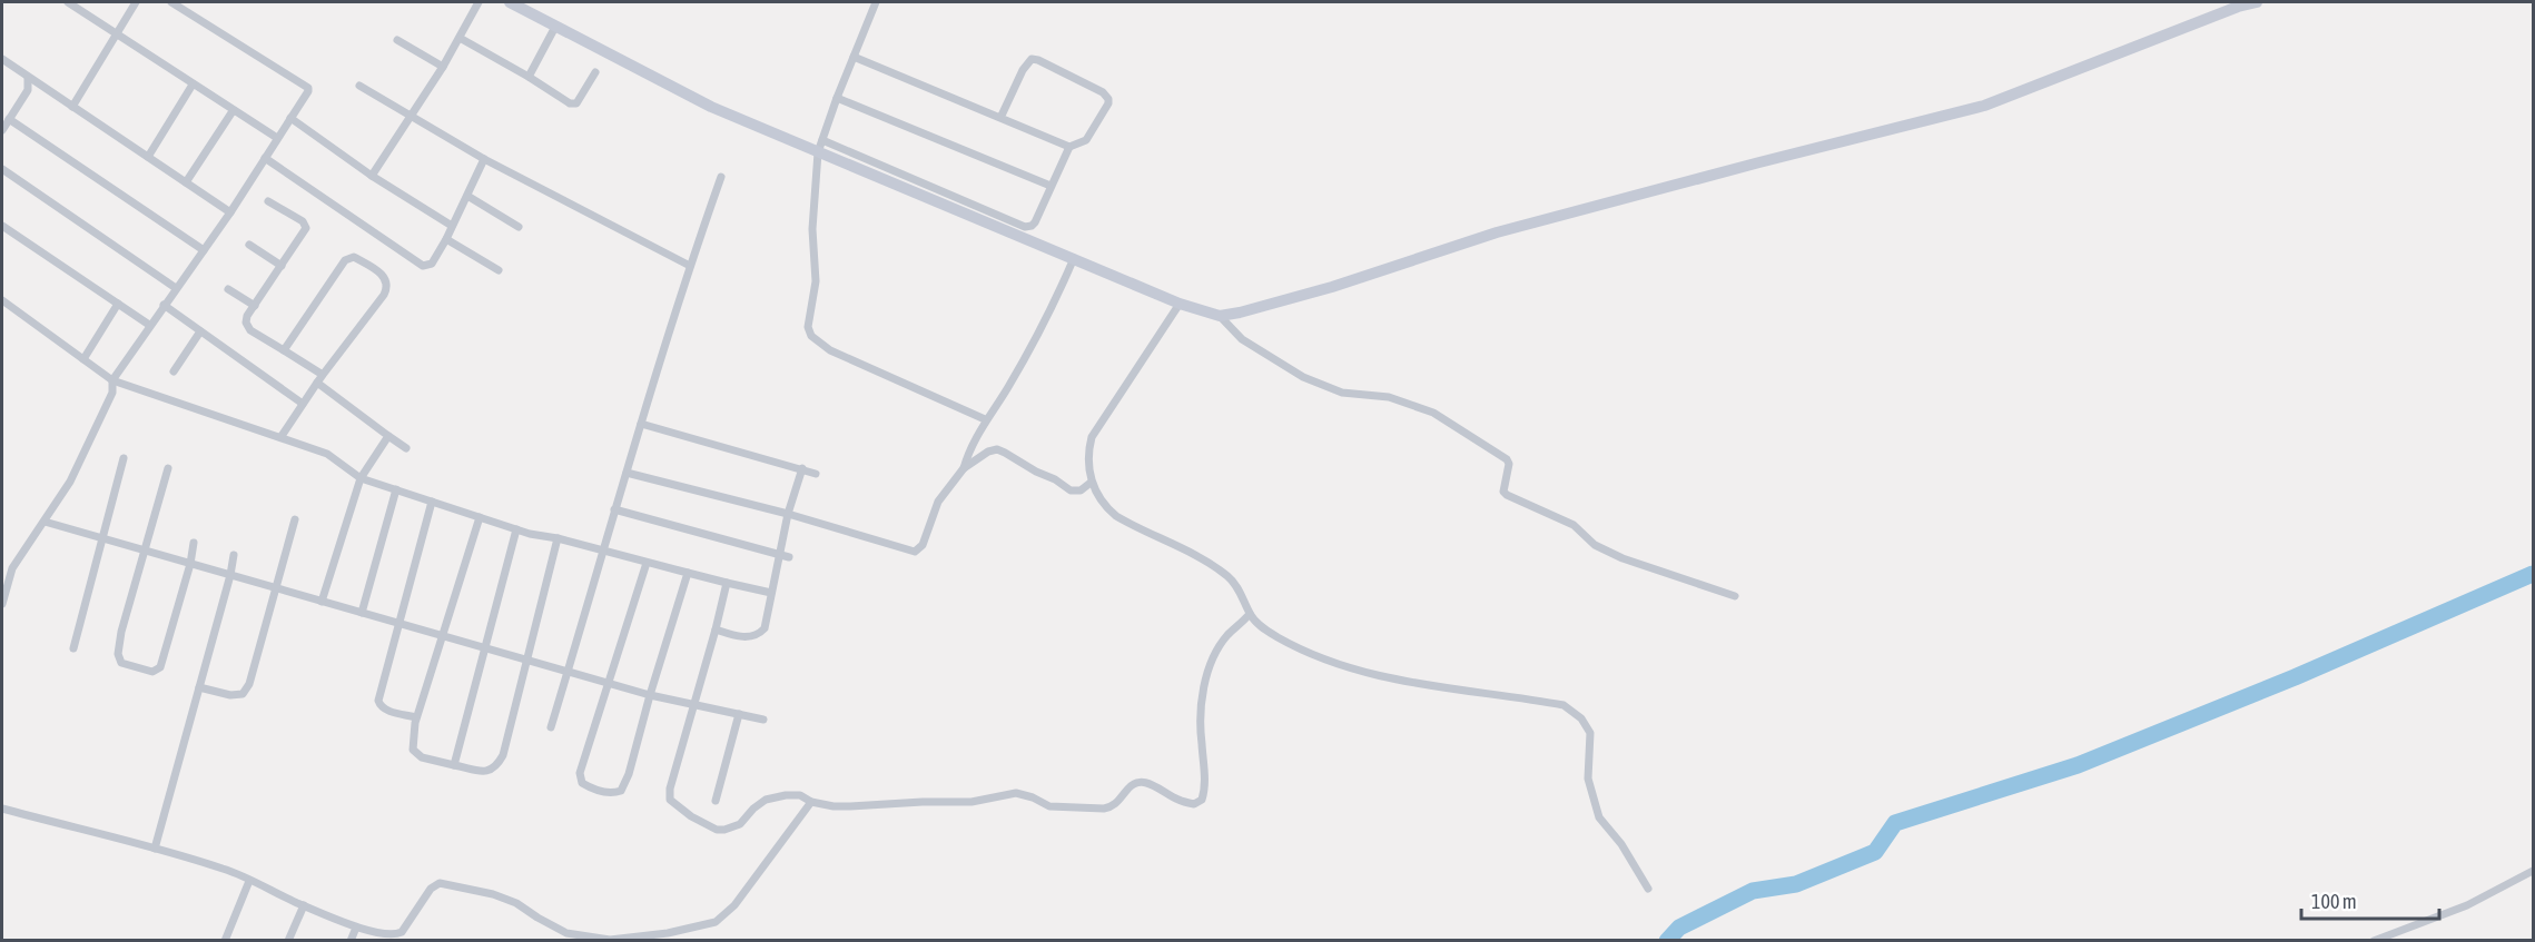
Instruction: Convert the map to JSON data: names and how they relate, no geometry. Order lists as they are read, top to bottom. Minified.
{"scale_bar":"100 m"}
